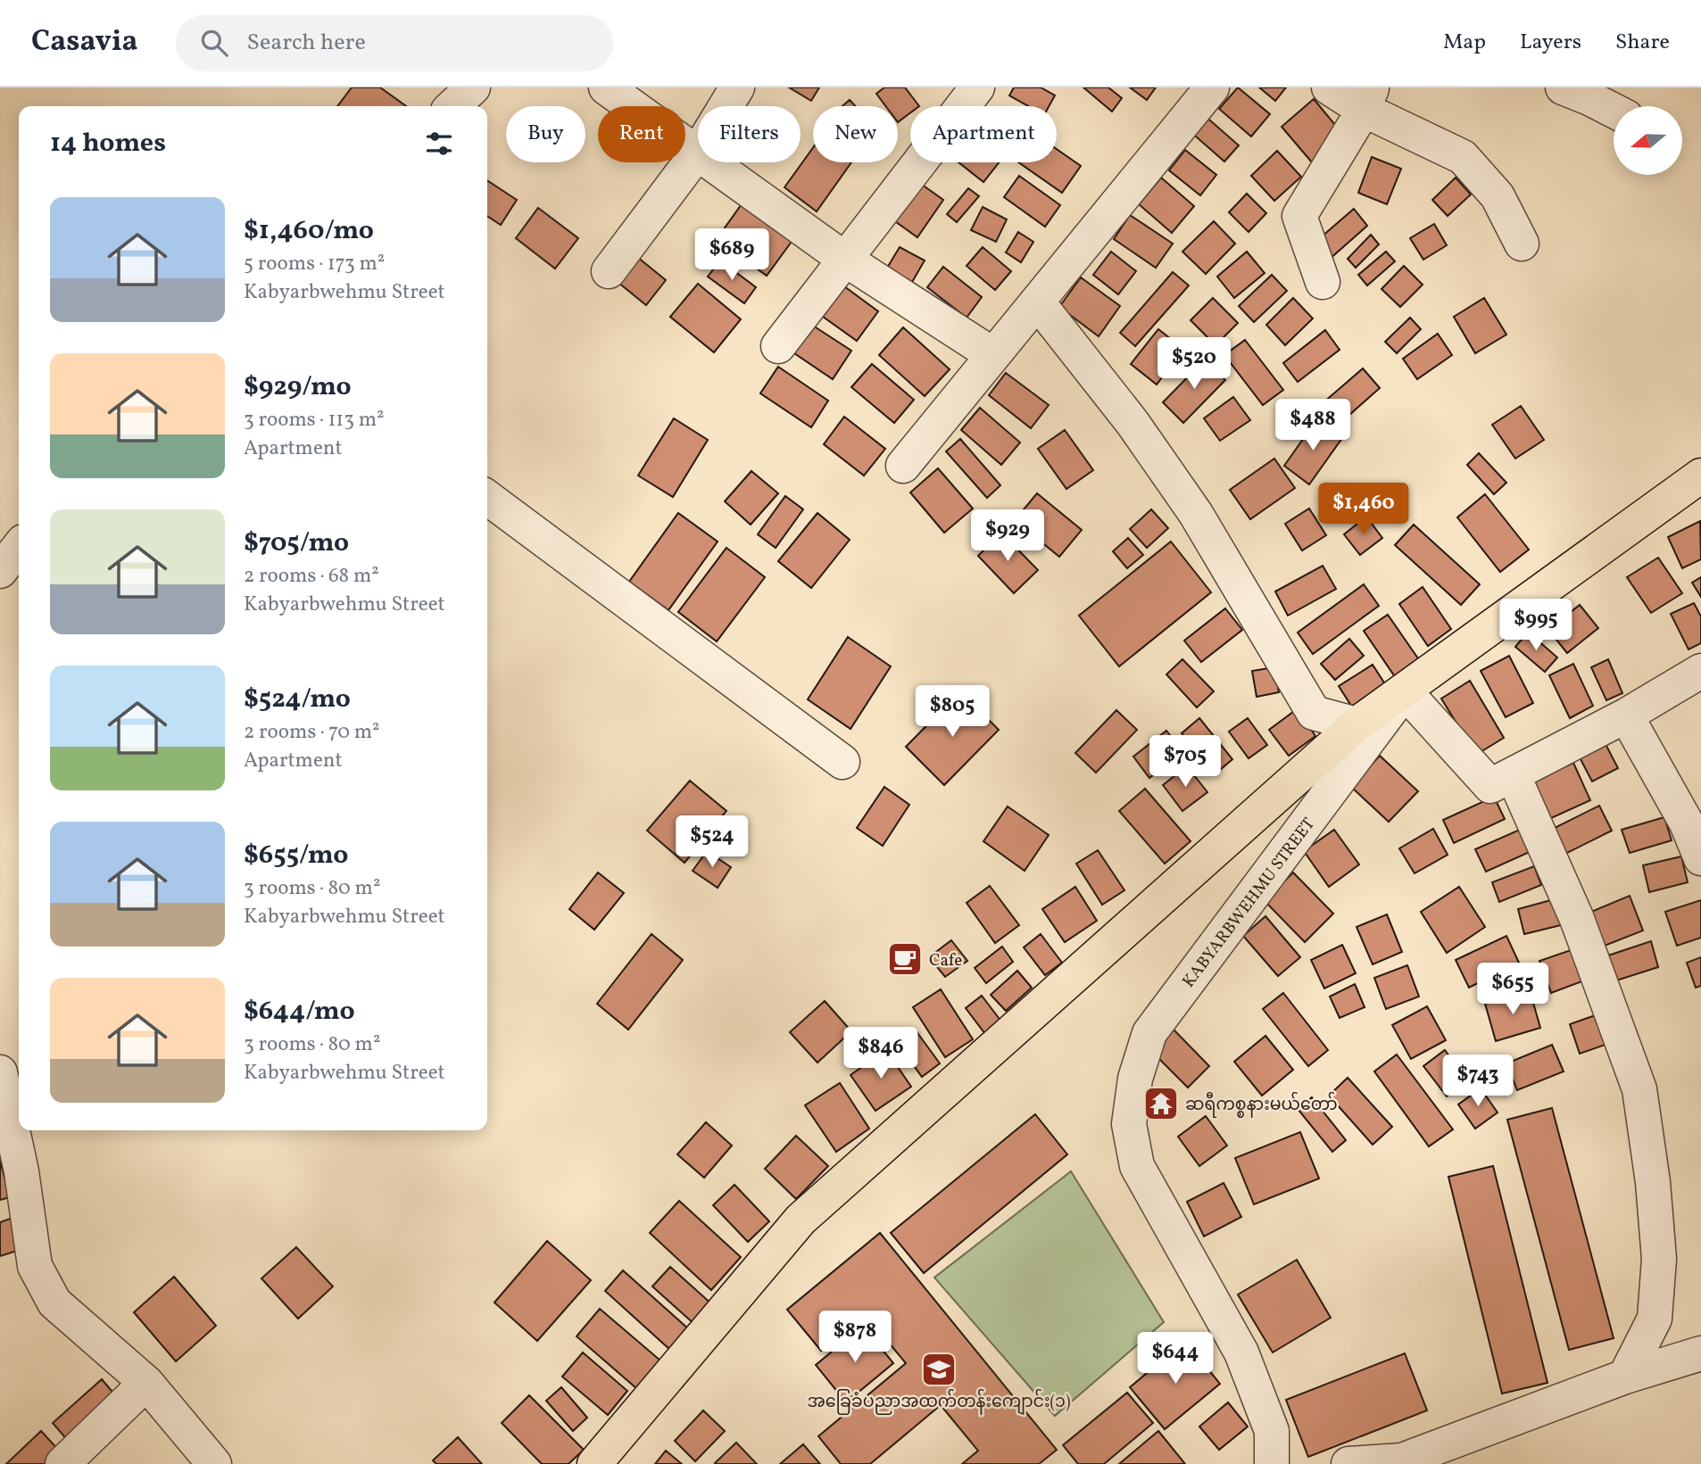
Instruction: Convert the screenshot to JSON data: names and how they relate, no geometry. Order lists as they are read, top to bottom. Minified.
{"streets":{"street":["KABYARBWEHMU STREET"]},"places":{"cafe":["Cafe"],"temple":["ဆရီကစ္စနားမယ်တော်"],"school or university":["အခြေခံပညာအထက်တန်းကျောင်း(၁)"]},"north":"left","page":{"header":"Casavia","search":"Search here","nav":["Map","Layers","Share"],"chip":["Buy","Rent","Filters","New","Apartment"],"heading":"14 homes","list":[{"name":"$1,460/mo","note":"5 rooms · 173 m² · Kabyarbwehmu Street"},{"name":"$929/mo","note":"3 rooms · 113 m² · Apartment"},{"name":"$705/mo","note":"2 rooms · 68 m² · Kabyarbwehmu Street"},{"name":"$524/mo","note":"2 rooms · 70 m² · Apartment"},{"name":"$655/mo","note":"3 rooms · 80 m² · Kabyarbwehmu Street"},{"name":"$644/mo","note":"3 rooms · 80 m² · Kabyarbwehmu Street"}],"price":["$689","$520","$488","$1,460","$929","$995","$805","$705","$524","$655","$846","$743","$878","$644"]}}
